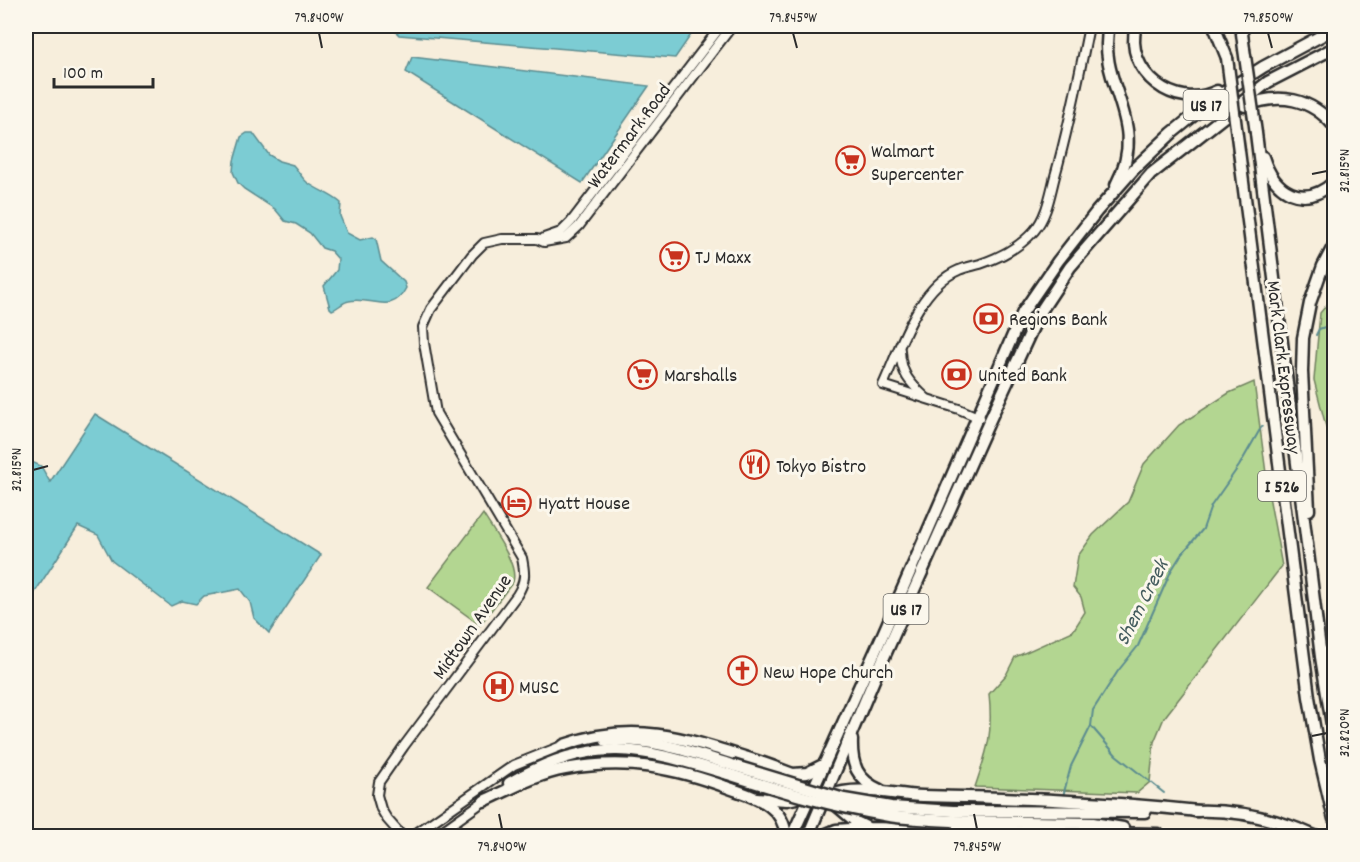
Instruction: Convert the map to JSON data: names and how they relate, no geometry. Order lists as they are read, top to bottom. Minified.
{"streets":{"highway":["US 17","Mark Clark Expressway","I 526"],"street":["Watermark Road","Midtown Avenue"]},"crossings":[["Watermark Road","Midtown Avenue"]],"water":["Shem Creek"],"places":{"supermarket":["Walmart Supercenter","TJ Maxx","Marshalls"],"bank":["Regions Bank","United Bank"],"restaurant":["Tokyo Bistro"],"hotel":["Hyatt House"],"church":["New Hope Church"],"hospital":["MUSC"]},"scale_bar":"100 m","coordinates":["79.840°W","79.845°W","79.850°W","32.815°N","32.820°N"]}
